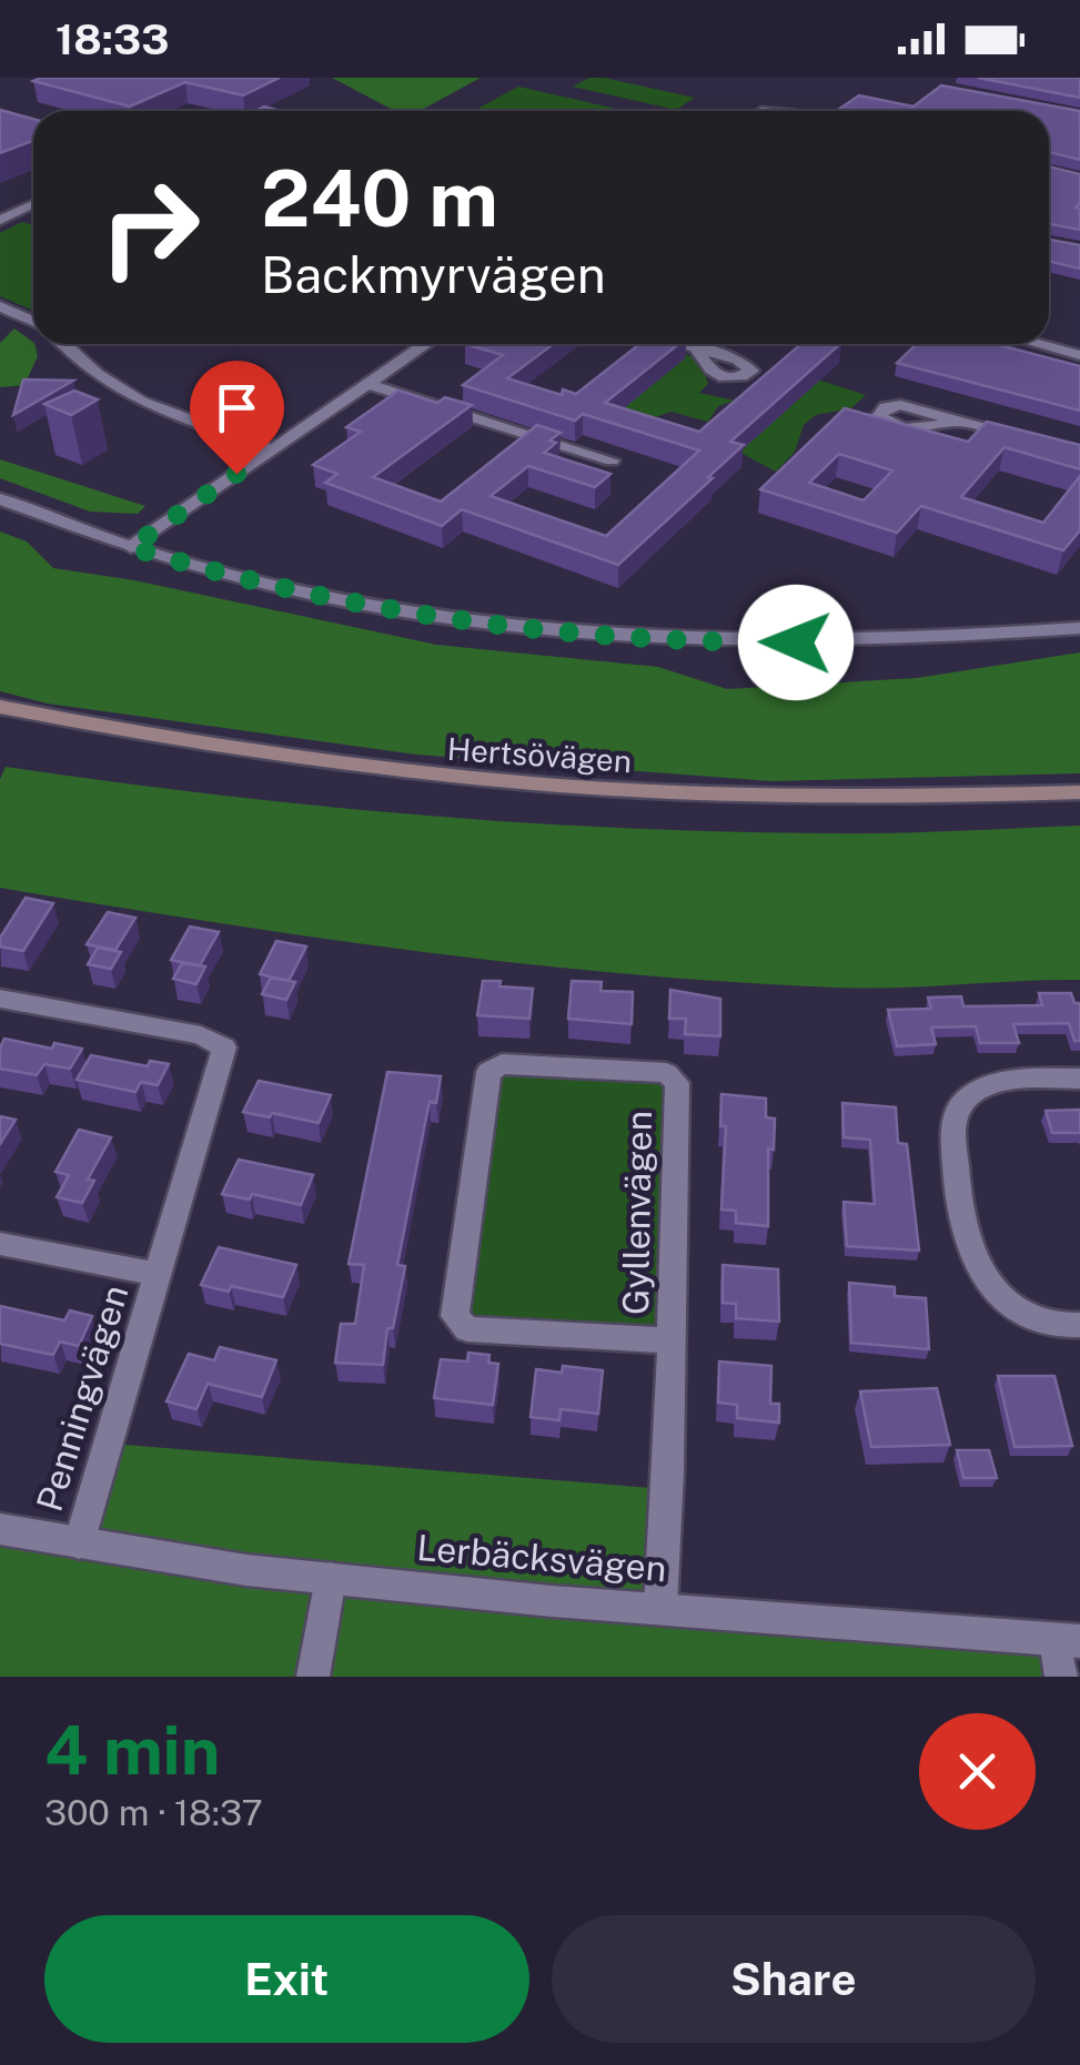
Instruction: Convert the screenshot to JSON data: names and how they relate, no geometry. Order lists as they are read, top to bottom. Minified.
{"streets":{"main road":["Hertsövägen"],"street":["Gyllenvägen","Penningvägen","Lerbäcksvägen"]},"crossings":[["Gyllenvägen","Lerbäcksvägen"],["Penningvägen","Lerbäcksvägen"]],"page":{"status":"18:33","turn":["240 m","Backmyrvägen"],"heading":["4 min","300 m · 18:37"],"buttons":["Exit","Share"]}}
